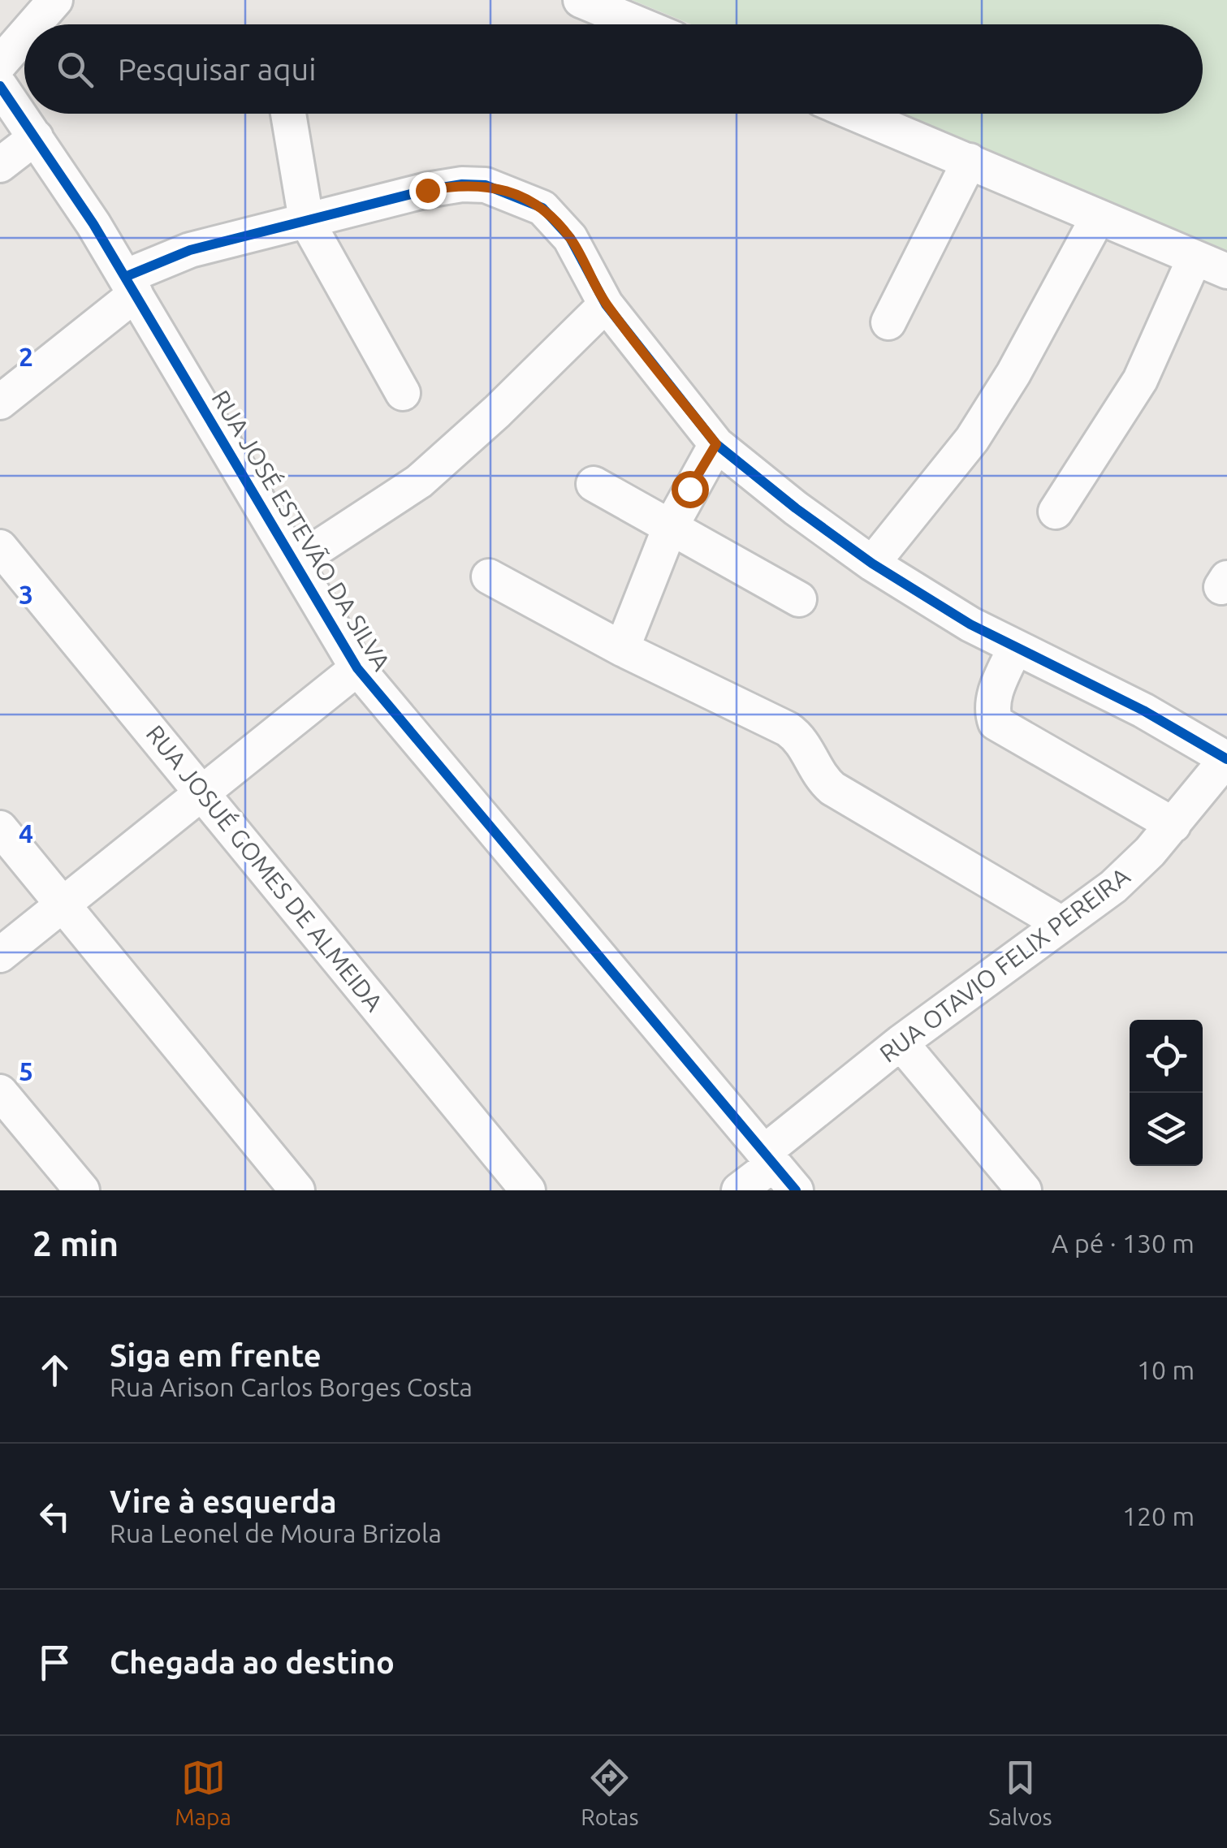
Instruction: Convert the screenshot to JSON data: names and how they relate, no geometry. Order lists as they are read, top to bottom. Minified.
{"streets":{"street":["RUA JOSÉ ESTEVÃO DA SILVA","RUA JOSUÉ GOMES DE ALMEIDA","RUA OTAVIO FELIX PEREIRA"]},"crossings":[["RUA JOSÉ ESTEVÃO DA SILVA","RUA OTAVIO FELIX PEREIRA"]],"page":{"search":"Pesquisar aqui","heading":["2 min","A pé · 130 m"],"list":[["Siga em frente","Rua Arison Carlos Borges Costa","10 m"],["Vire à esquerda","Rua Leonel de Moura Brizola","120 m"],"Chegada ao destino"],"nav":["Mapa","Rotas","Salvos"]},"grid":{"rows":["2","3","4","5"]}}
